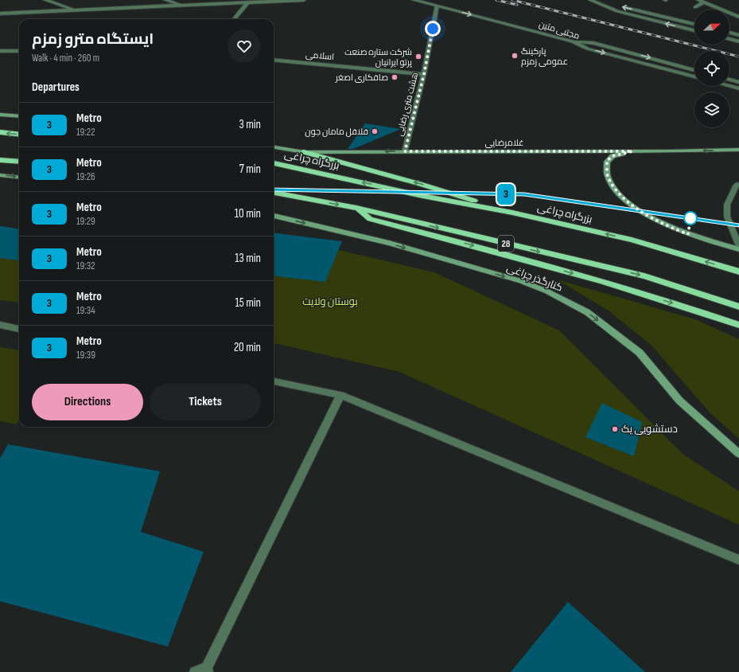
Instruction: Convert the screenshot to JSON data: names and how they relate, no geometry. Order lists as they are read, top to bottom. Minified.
{"streets":{"highway":["بزرگراه چراغی","28"],"main road":["غلامرضایی","کنارگذر چراغی"],"street":["مجتبی متین","اسلامی","هشت متری رضایی"]},"crossings":[["مجتبی متین","هشت متری رضایی"],["اسلامی","هشت متری رضایی"],["هشت متری رضایی","غلامرضایی"]],"one_way":["غلامرضایی","کنارگذر چراغی"],"parks":["بوستان ولایت"],"places":["پارکینگ عمومی زمزم","شرکت ستاره صنعت پرتو ایرانیان","صافکاری اصغر","فلافل مامان جون","دستشویی یک"],"lines":["metro line 3"],"north":"right","page":{"on_map":"3","heading":[["ایستگاه مترو زمزم","Walk · 4 min · 260 m"],"Departures"],"list":[{"mark":"3","name":"Metro","note":"19:22","value":"3 min"},{"mark":"3","name":"Metro","note":"19:26","value":"7 min"},{"mark":"3","name":"Metro","note":"19:29","value":"10 min"},{"mark":"3","name":"Metro","note":"19:32","value":"13 min"},{"mark":"3","name":"Metro","note":"19:34","value":"15 min"},{"mark":"3","name":"Metro","note":"19:39","value":"20 min"}],"buttons":["Directions","Tickets"]}}
